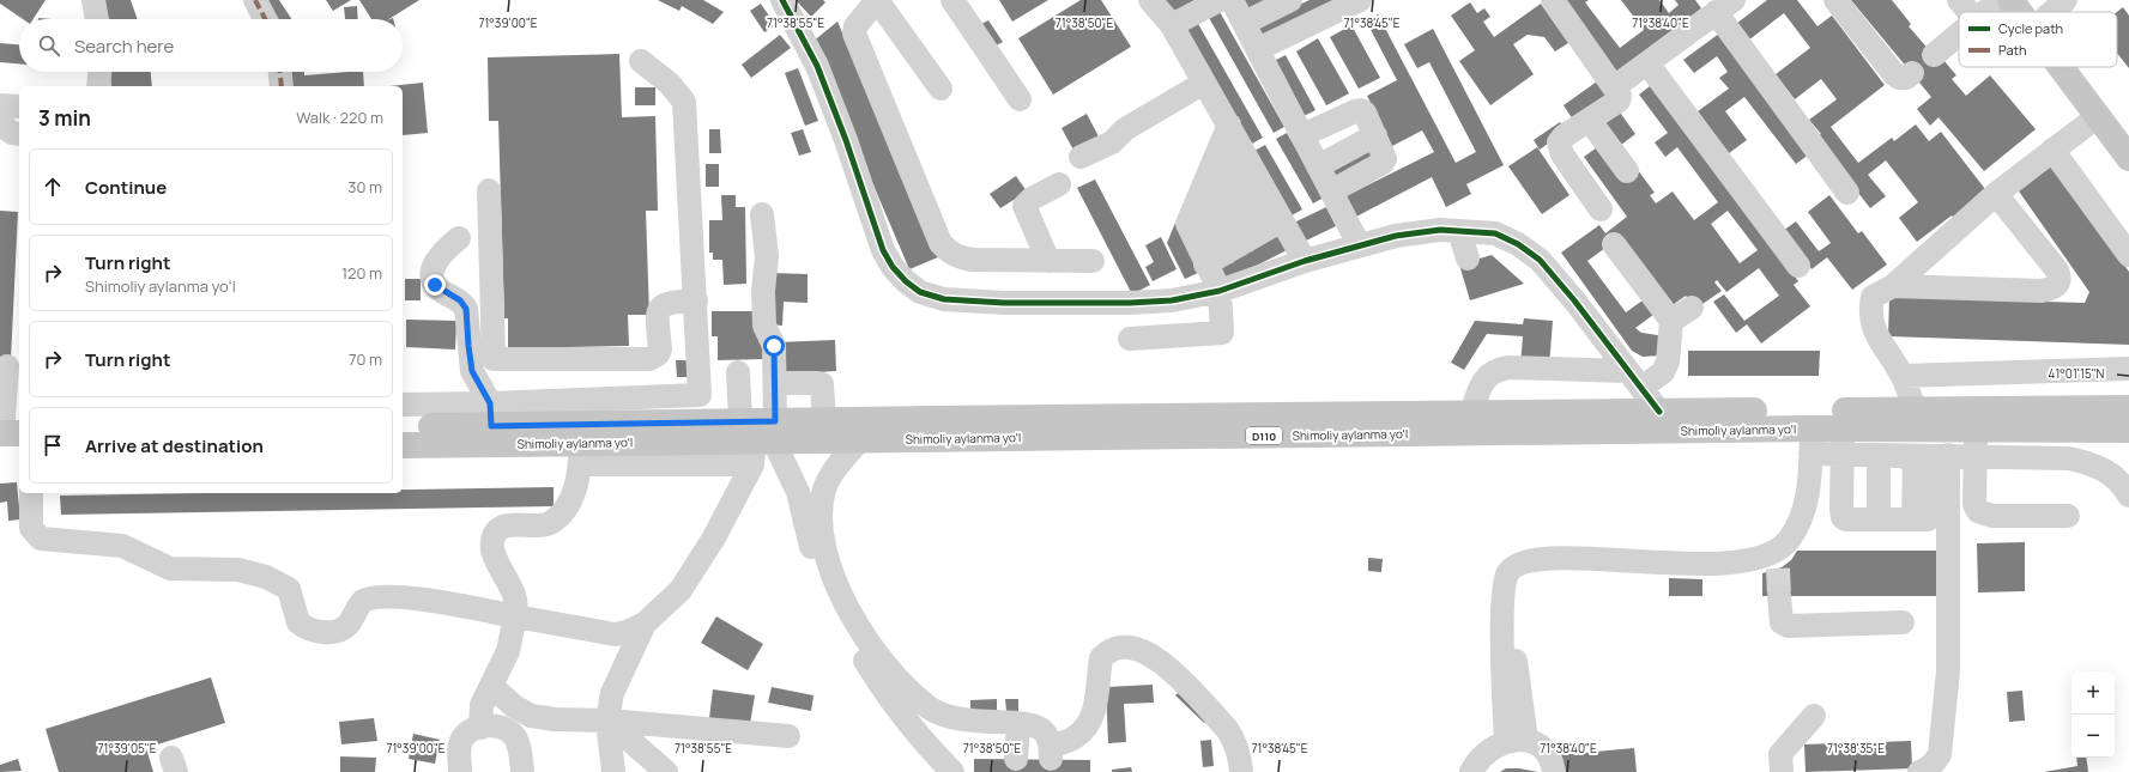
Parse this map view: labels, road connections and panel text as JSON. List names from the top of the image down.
{
  "streets": {
    "main road": ["Shimoliy aylanma yoʻl", "D110"]
  },
  "legend": ["Cycle path", "Path"],
  "page": {
    "search": "Search here",
    "heading": ["3 min", "Walk · 220 m"],
    "list": [
      ["Continue", "30 m"],
      ["Turn right", "Shimoliy aylanma yoʻl", "120 m"],
      ["Turn right", "70 m"],
      "Arrive at destination"
    ],
    "map_buttons": ["+", "−"]
  },
  "coordinates": [
    "71°39'00\"E",
    "71°38'55\"E",
    "71°38'50\"E",
    "71°38'45\"E",
    "71°38'40\"E",
    "41°01'15\"N",
    "71°39'05\"E",
    "71°38'35\"E"
  ]
}
